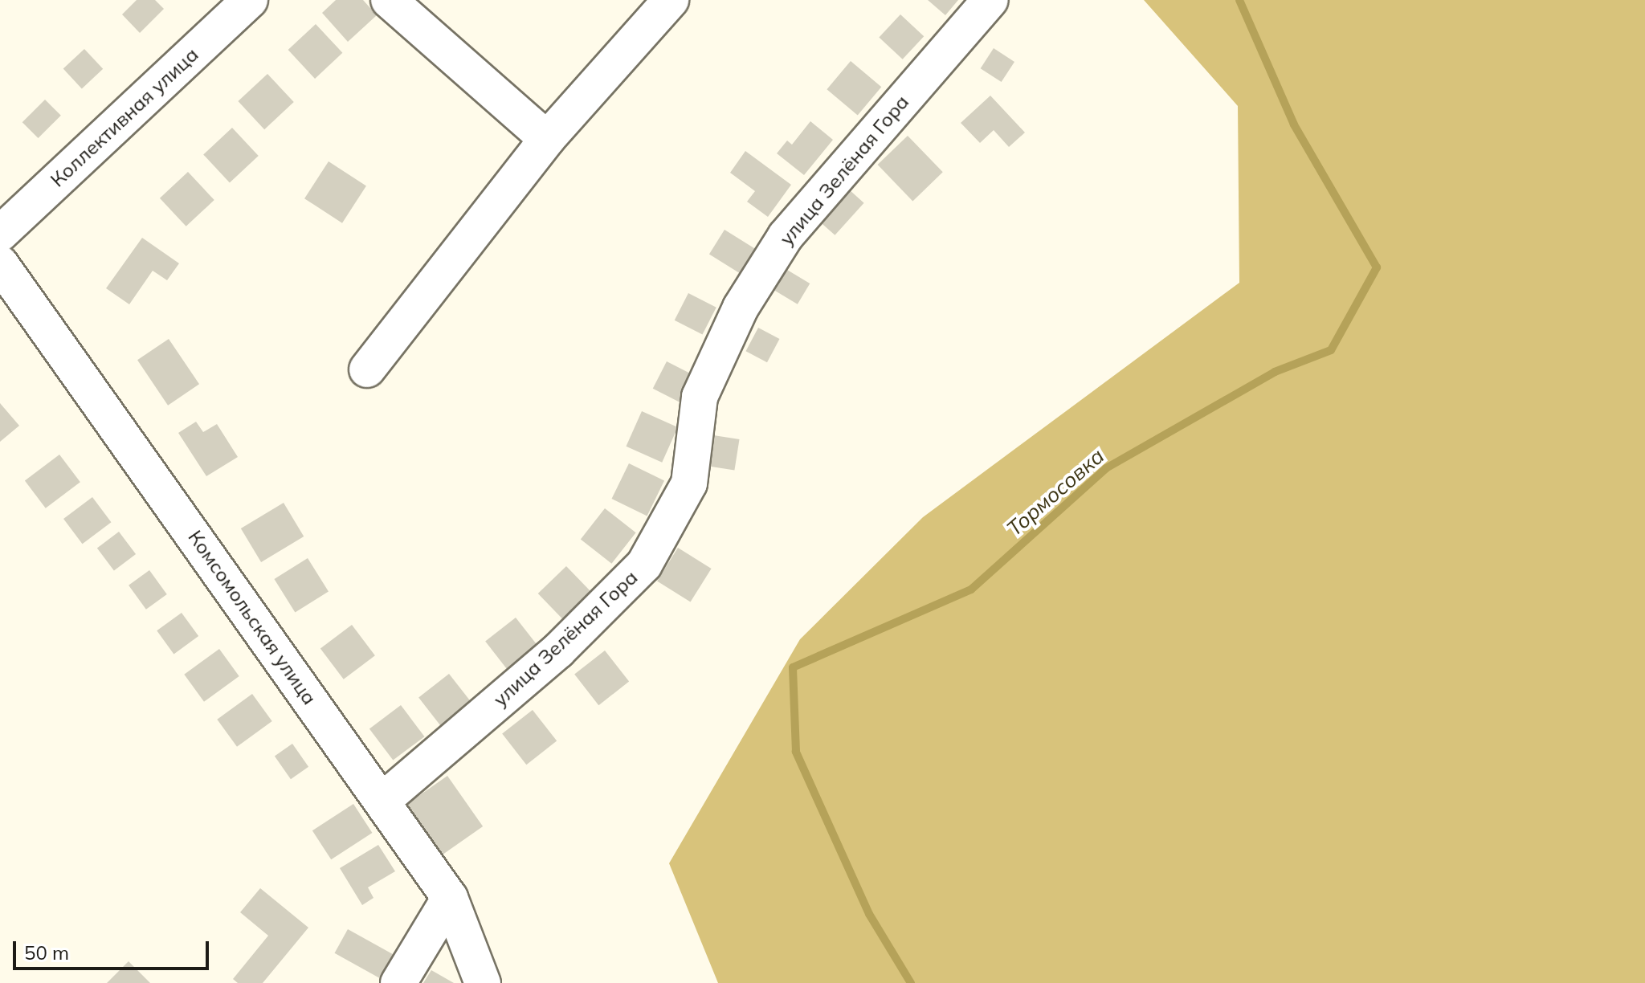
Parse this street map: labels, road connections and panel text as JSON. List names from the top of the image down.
{
  "streets": {
    "street": ["Коллективная улица", "улица Зелёная Гора", "Комсомольская улица"]
  },
  "crossings": [
    ["улица Зелёная Гора", "Комсомольская улица"]
  ],
  "water": ["Тормосовка"],
  "scale_bar": "50 m"
}
